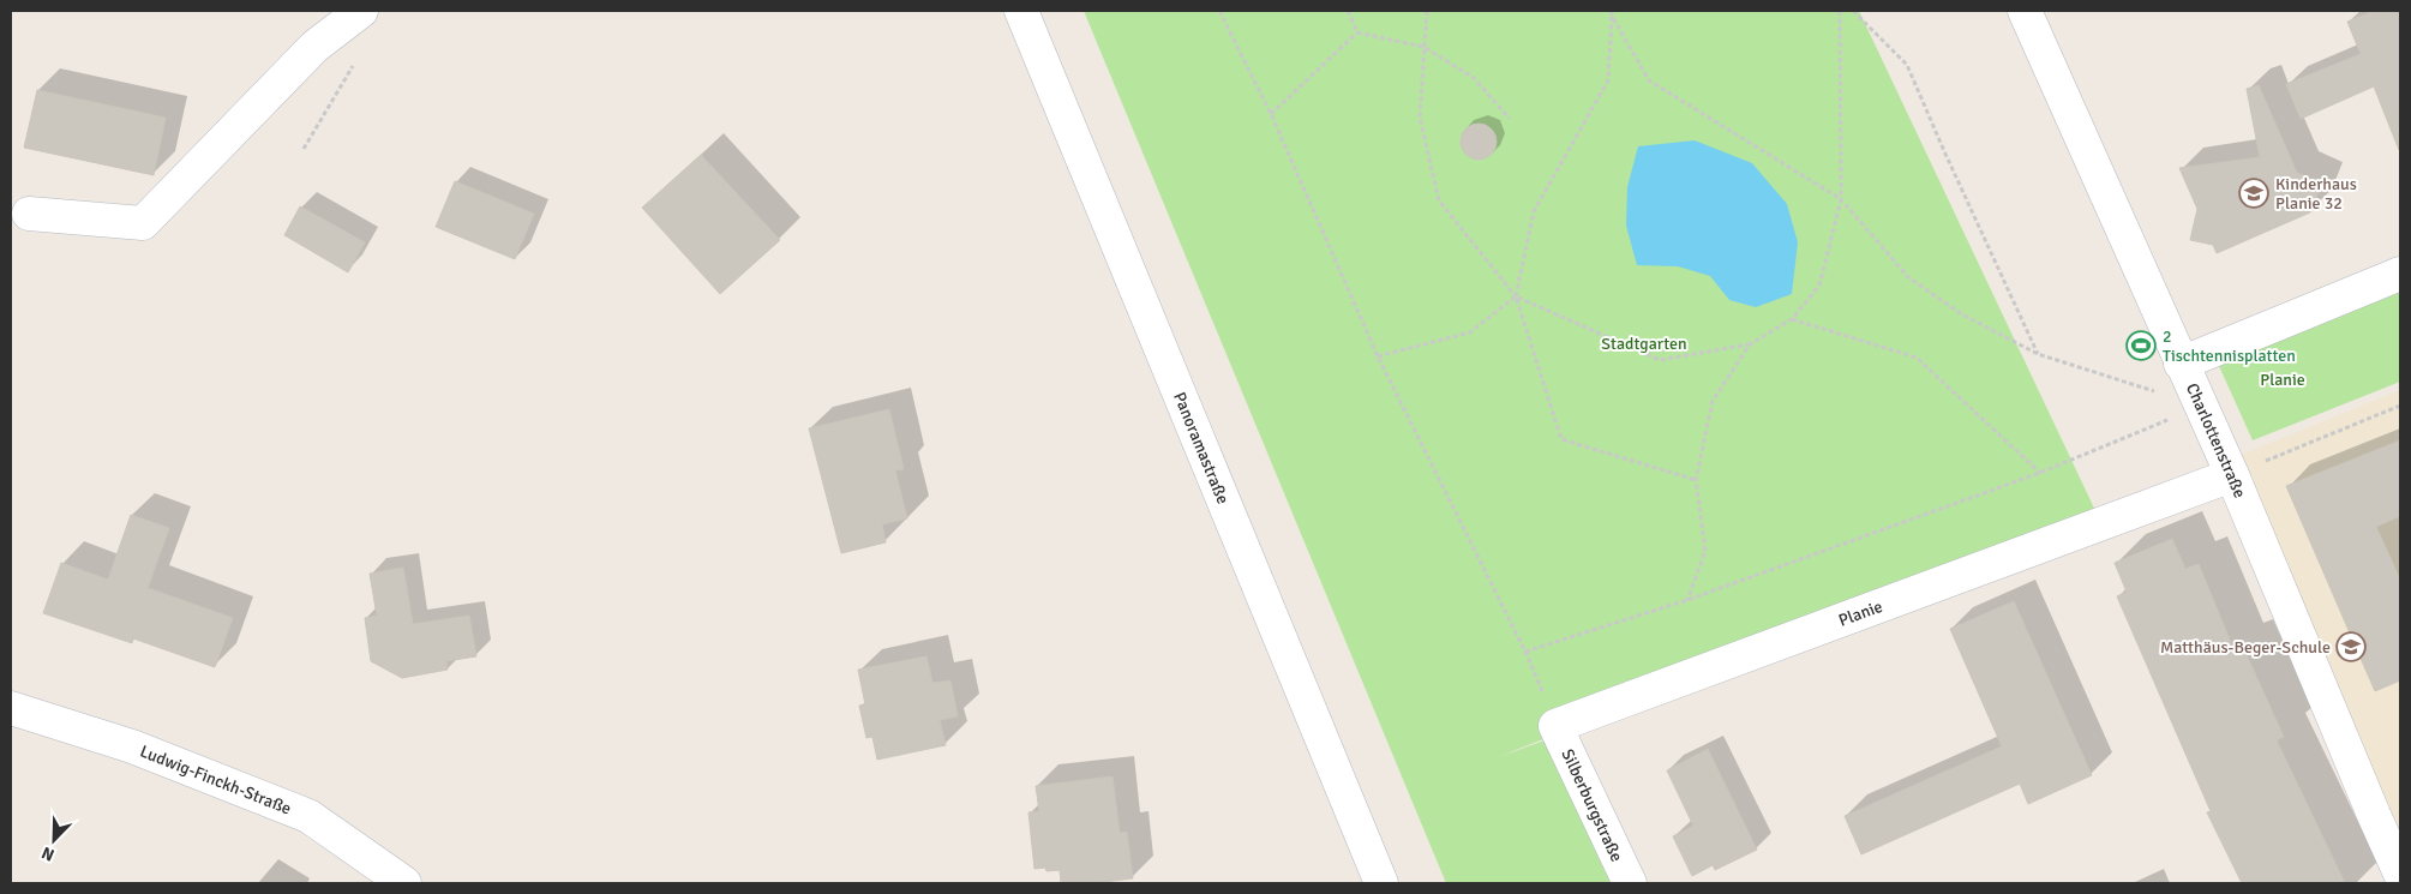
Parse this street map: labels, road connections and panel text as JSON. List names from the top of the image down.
{
  "streets": {
    "street": [
      "Charlottenstraße",
      "Panoramastraße",
      "Planie",
      "Ludwig-Finckh-Straße",
      "Silberburgstraße"
    ]
  },
  "crossings": [
    ["Charlottenstraße", "Planie"],
    ["Planie", "Silberburgstraße"]
  ],
  "parks": ["Stadtgarten", "Planie"],
  "places": {
    "school or university": ["Kinderhaus Planie 32", "Matthäus-Beger-Schule"],
    "sports": ["2 Tischtennisplatten"]
  },
  "north": "bottom left"
}
